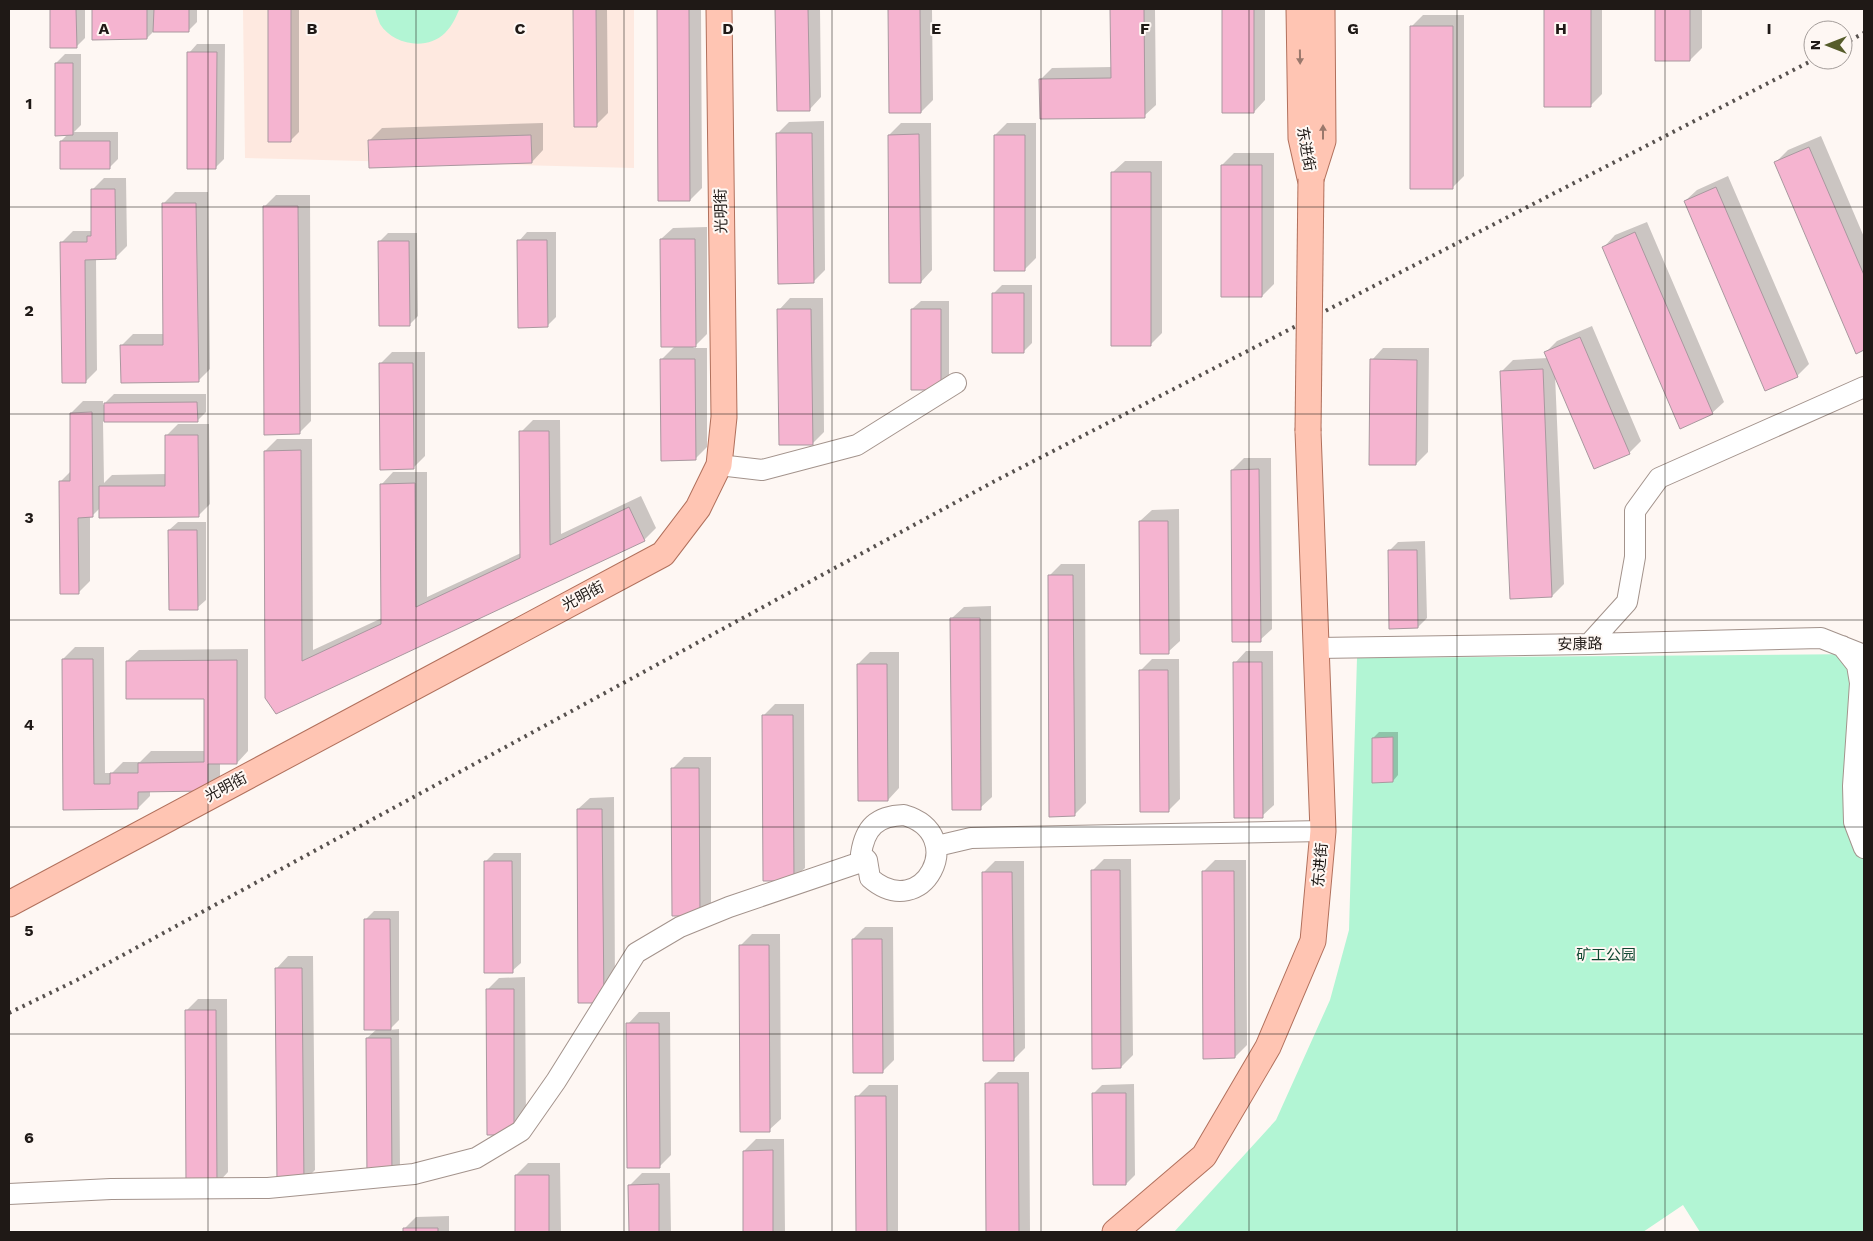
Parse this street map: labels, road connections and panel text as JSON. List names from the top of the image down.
{
  "streets": {
    "main road": ["东进街", "光明街"],
    "street": ["安康路"]
  },
  "crossings": [
    ["东进街", "安康路"]
  ],
  "parks": ["矿工公园"],
  "north": "left",
  "grid": {
    "columns": [
      "A",
      "B",
      "C",
      "D",
      "E",
      "F",
      "G",
      "H",
      "I"
    ],
    "rows": [
      "1",
      "2",
      "3",
      "4",
      "5",
      "6"
    ]
  }
}
